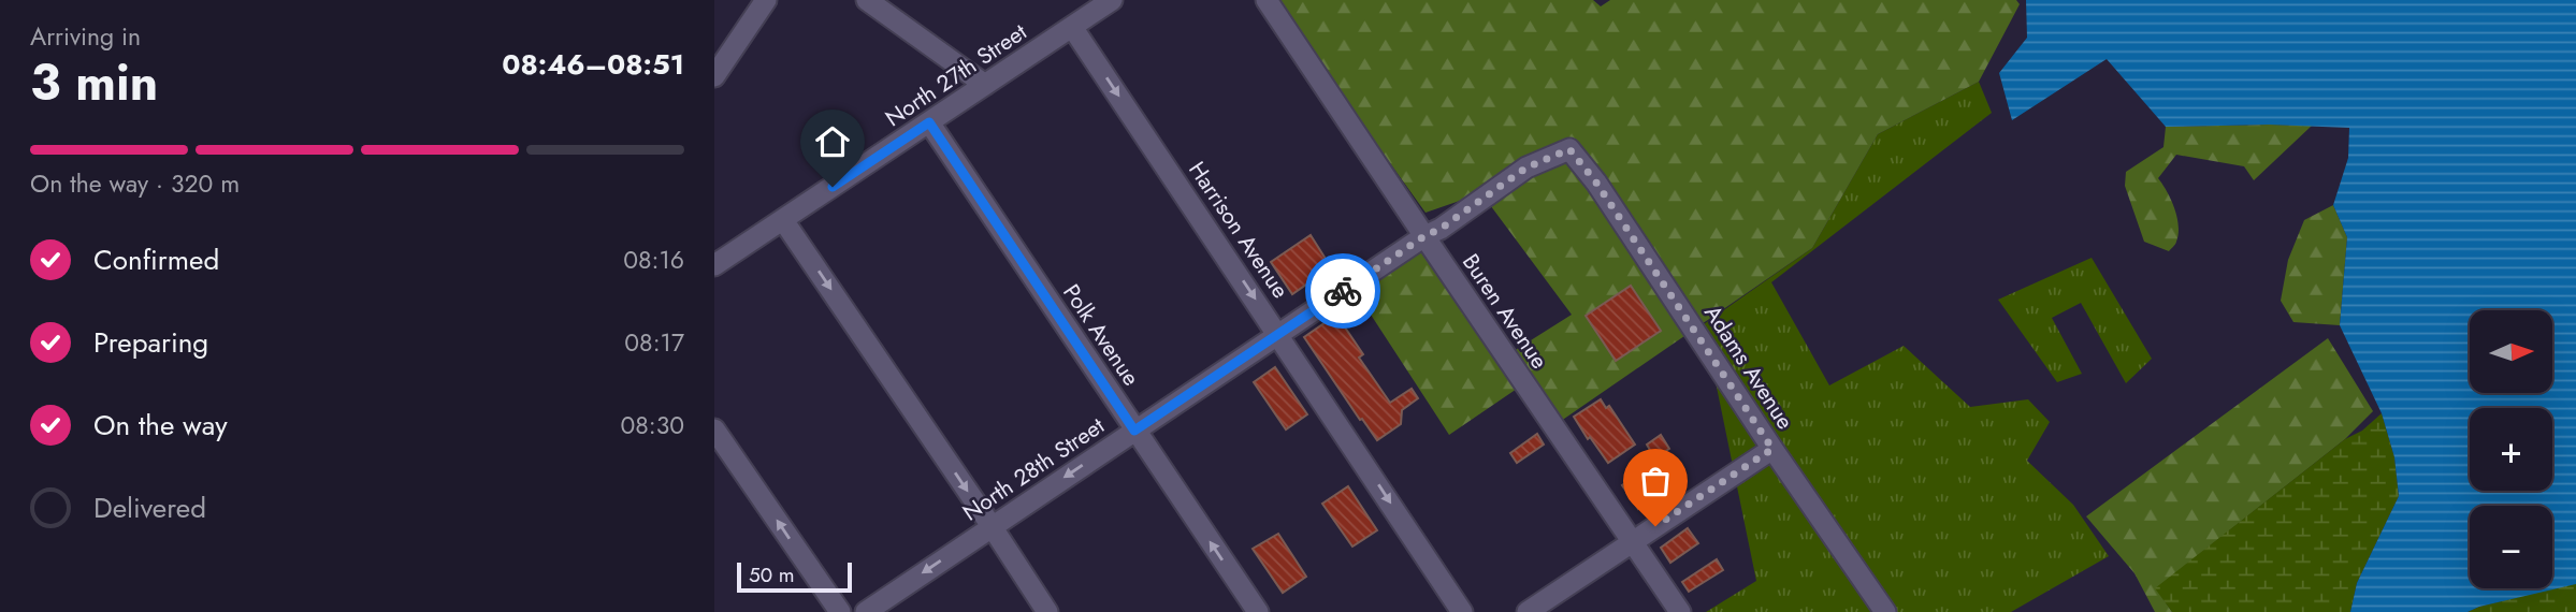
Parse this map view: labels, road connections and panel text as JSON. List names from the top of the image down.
{
  "streets": {
    "street": [
      "North 27th Street",
      "Harrison Avenue",
      "Buren Avenue",
      "Polk Avenue",
      "Adams Avenue",
      "North 28th Street"
    ]
  },
  "crossings": [
    ["North 27th Street", "Harrison Avenue"],
    ["North 27th Street", "Polk Avenue"],
    ["Harrison Avenue", "North 28th Street"],
    ["Buren Avenue", "North 28th Street"],
    ["Polk Avenue", "North 28th Street"],
    ["Adams Avenue", "North 28th Street"]
  ],
  "one_way": ["Harrison Avenue", "North 28th Street"],
  "scale_bar": "50 m",
  "north": "right",
  "page": {
    "heading": ["3 min", "Arriving in", "08:46–08:51"],
    "bar": "On the way · 320 m",
    "list": [
      ["Confirmed", "08:16"],
      ["Preparing", "08:17"],
      ["On the way", "08:30"],
      "Delivered"
    ],
    "map_buttons": ["+", "−"],
    "scale": "50 m"
  }
}
